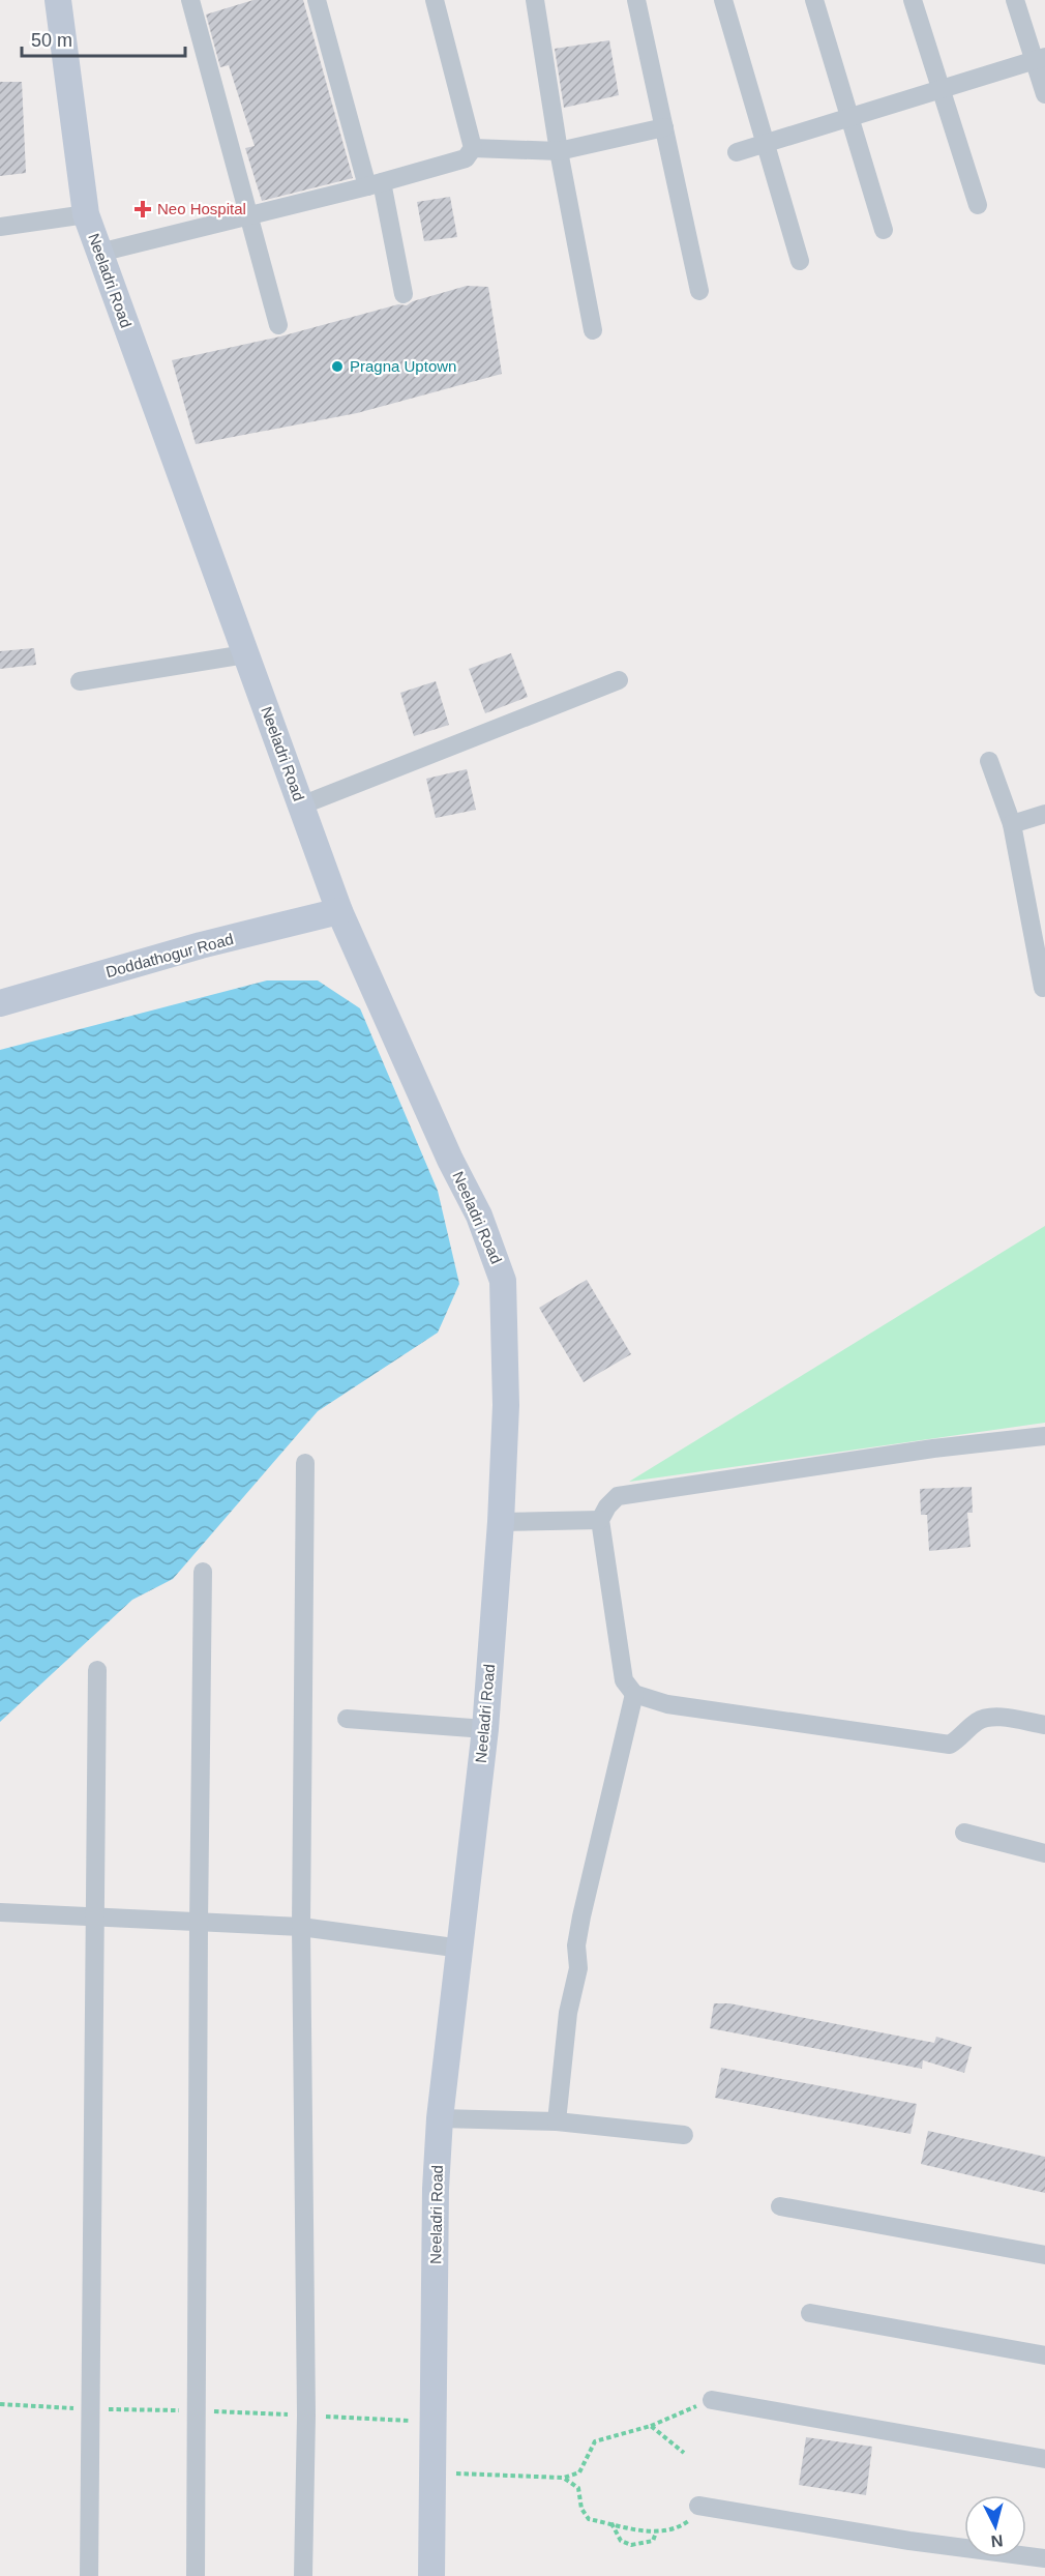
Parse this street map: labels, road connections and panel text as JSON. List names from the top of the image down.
{
  "streets": {
    "street": ["Neeladri Road", "Doddathogur Road"]
  },
  "crossings": [
    ["Neeladri Road", "Doddathogur Road"]
  ],
  "places": {
    "health": ["Neo Hospital"],
    "other": ["Pragna Uptown"]
  },
  "scale_bar": "50 m",
  "north": "bottom"
}
